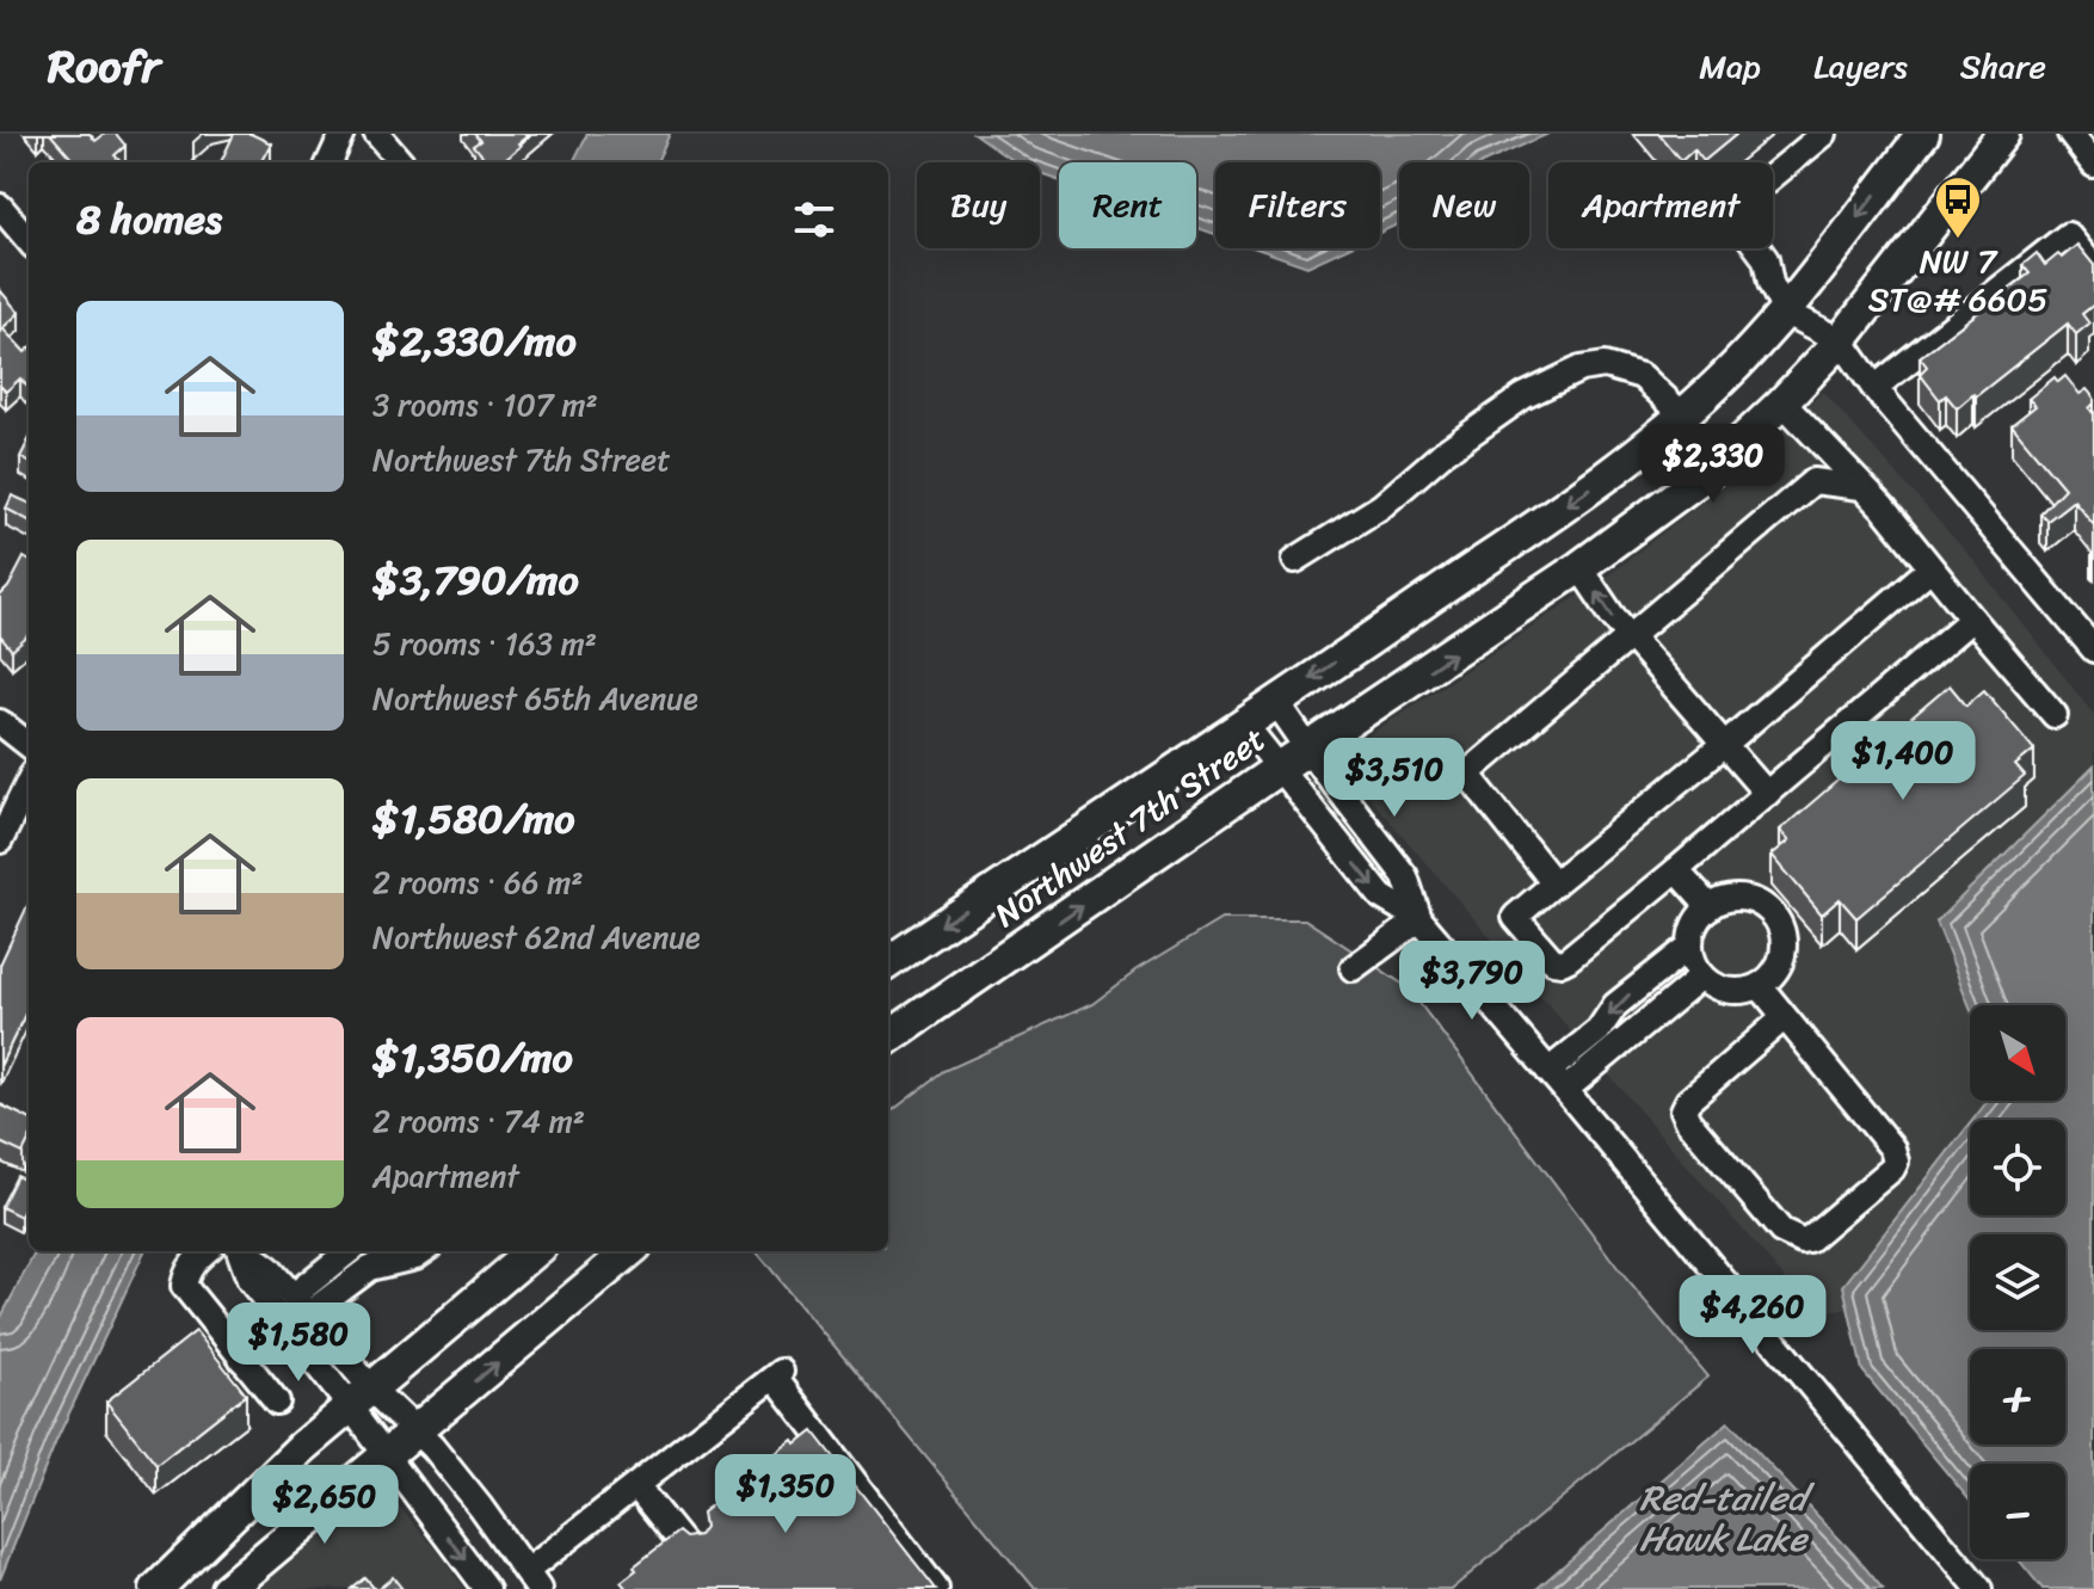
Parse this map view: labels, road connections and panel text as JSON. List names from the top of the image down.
{
  "streets": {
    "main road": ["Northwest 7th Street"]
  },
  "water": ["Red-tailed Hawk Lake"],
  "places": {
    "bus stop": ["NW 7 ST@# 6605"]
  },
  "north": "bottom right",
  "page": {
    "header": "Roofr",
    "nav": ["Map", "Layers", "Share"],
    "chip": [
      "Buy",
      "Rent",
      "Filters",
      "New",
      "Apartment"
    ],
    "heading": "8 homes",
    "list": [
      {
        "name": "$2,330/mo",
        "note": "3 rooms · 107 m² · Northwest 7th Street"
      },
      {
        "name": "$3,790/mo",
        "note": "5 rooms · 163 m² · Northwest 65th Avenue"
      },
      {
        "name": "$1,580/mo",
        "note": "2 rooms · 66 m² · Northwest 62nd Avenue"
      },
      {
        "name": "$1,350/mo",
        "note": "2 rooms · 74 m² · Apartment"
      }
    ],
    "price": [
      "$2,330",
      "$1,400",
      "$3,510",
      "$3,790",
      "$4,260",
      "$1,580",
      "$1,350",
      "$2,650"
    ],
    "map_buttons": ["+", "−"]
  }
}
